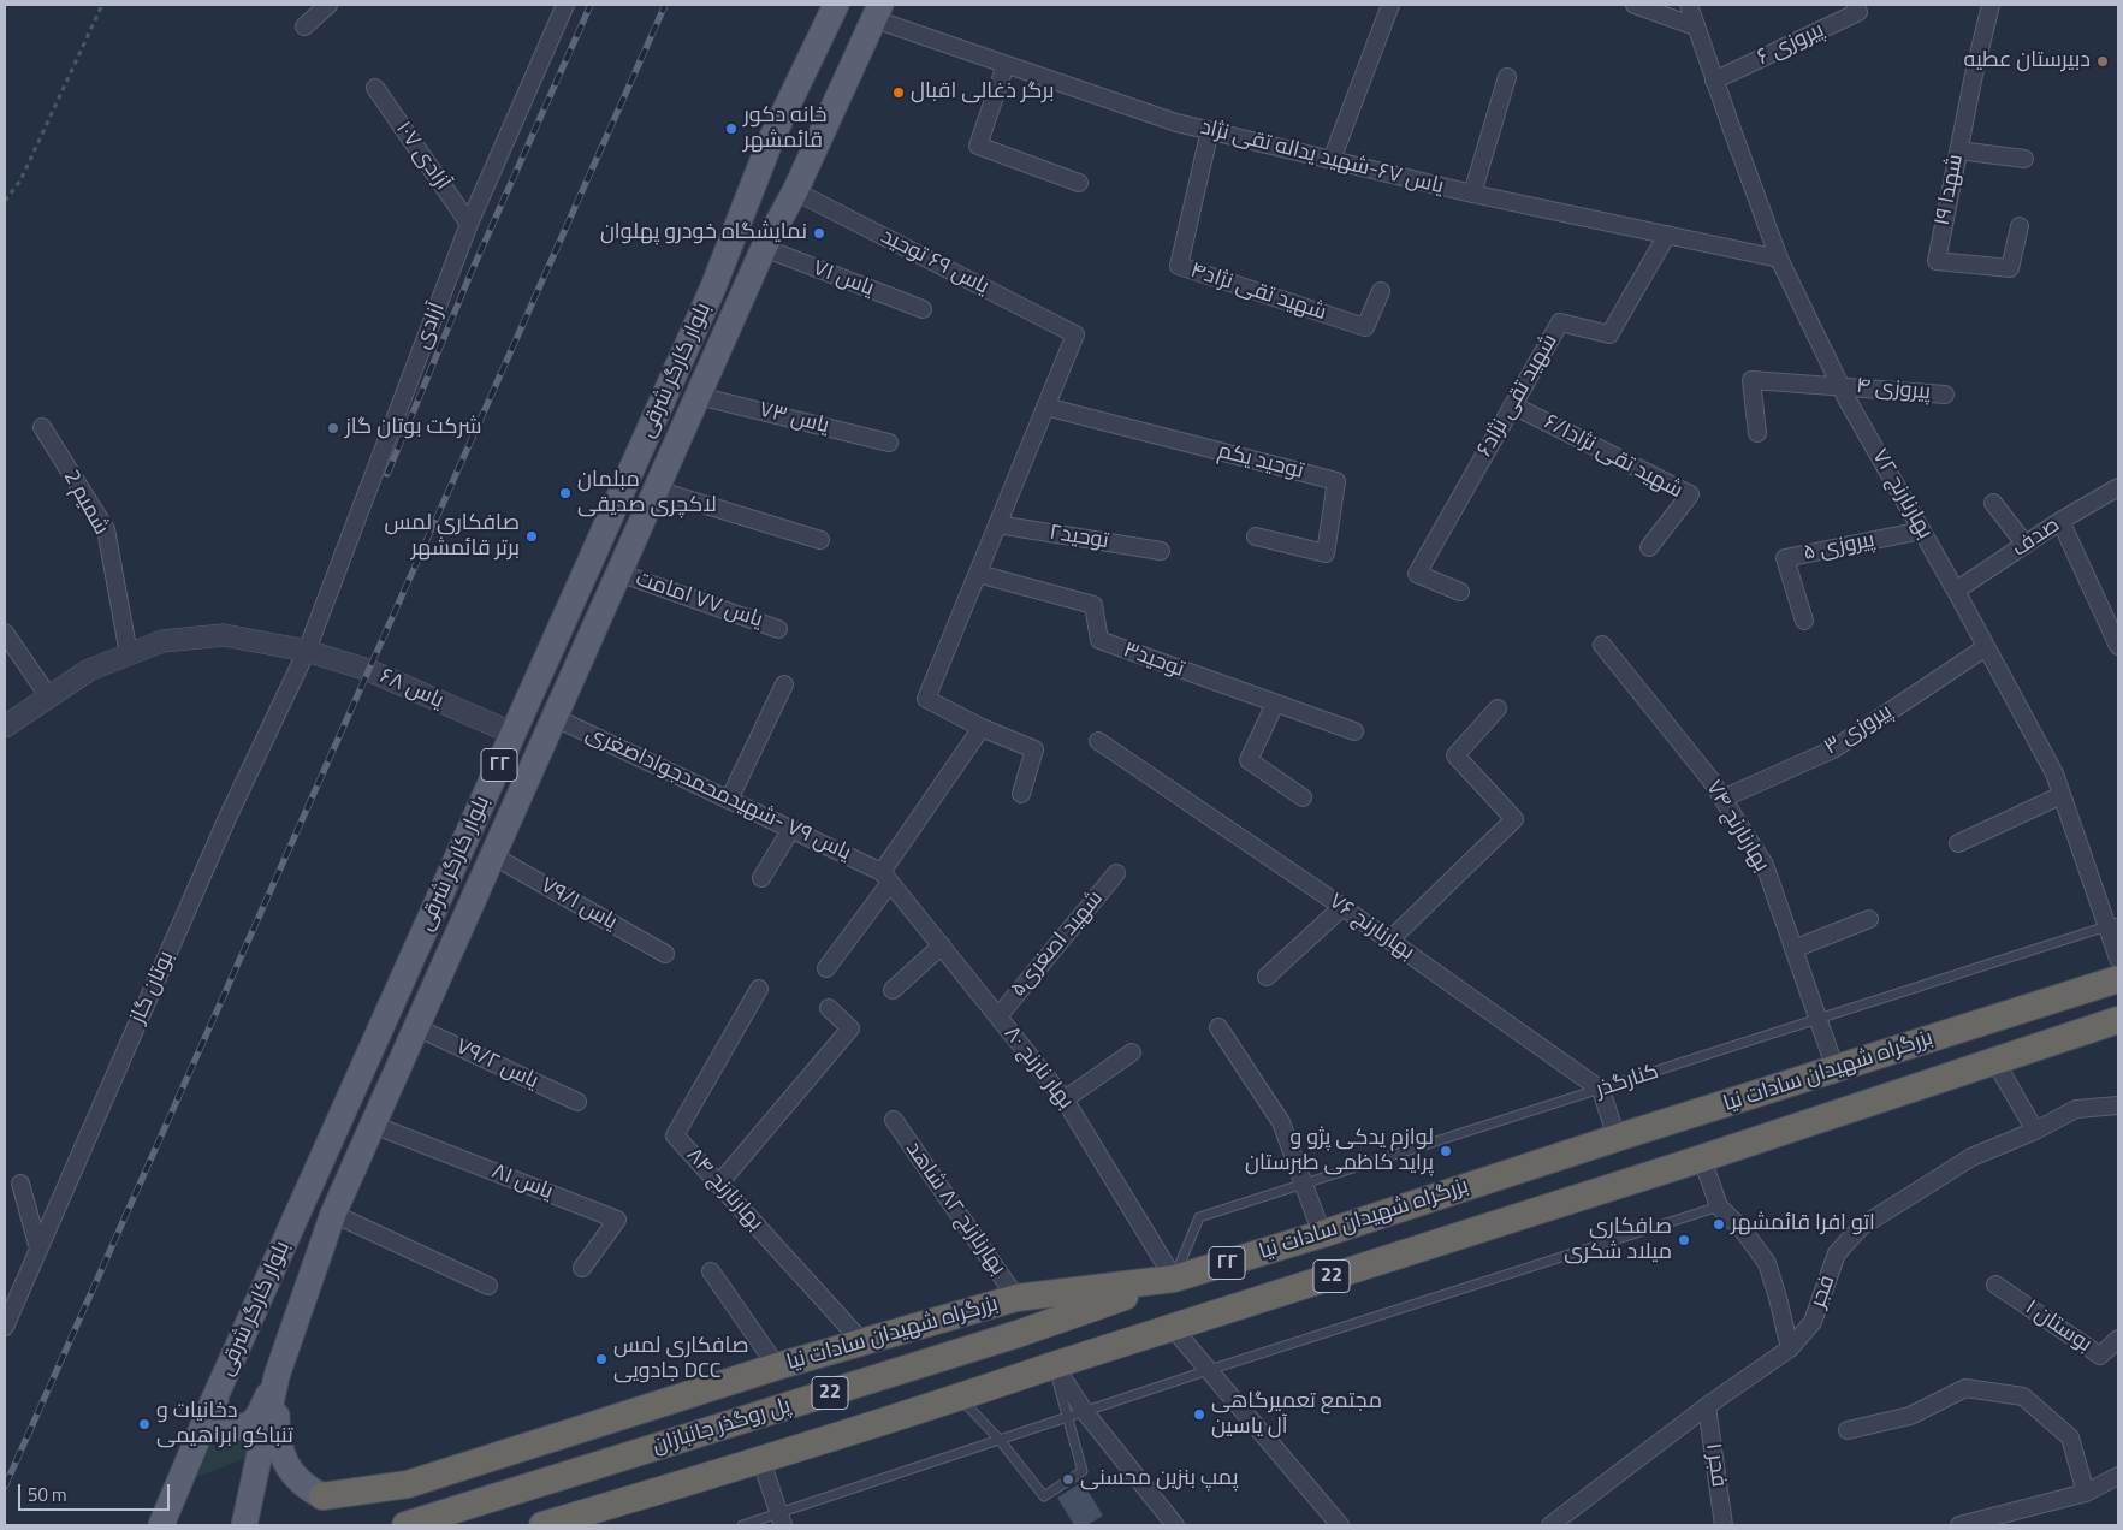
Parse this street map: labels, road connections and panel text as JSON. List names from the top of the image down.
{
  "streets": {
    "highway": [
      "۲۲",
      "بزرگراه شهیدان سادات نیا",
      "22",
      "پل روگذر جانبازان"
    ],
    "main road": ["بلوار کارگر شرقی"],
    "street": [
      "پیروزی ۶",
      "آزادی ۱۰۷",
      "یاس ۶۷-شهید یداله تقی نژاد",
      "شهدا ۱۹",
      "یاس ۶۹ توحید",
      "یاس ۷۱",
      "شهید تقی نژاد۴",
      "آزادی",
      "پیروزی ۴",
      "شهید تقی نژاد۶",
      "یاس ۷۳",
      "شهید تقی نژاد۶/۱",
      "توحید یکم",
      "بهارنارنج ۷۲",
      "شمیم 2",
      "توحید۲",
      "صدف",
      "پیروزی ۵",
      "یاس ۷۷ امامت",
      "توحید۳",
      "یاس ۶۸",
      "پیروزی ۳",
      "یاس ۷۹ -شهیدمحمدجواداصغری",
      "بهارنارنج ۷۴",
      "یاس ۷۹/۱",
      "بهارنارنج ۷۶",
      "شهید اصغری۵",
      "بوتان گاز",
      "یاس ۷۹/۲",
      "بهار نارنج ۸۰",
      "یاس ۸۱",
      "بهارنارنج ۸۴",
      "بهارنارنج ۸۲ شاهد",
      "فجر",
      "بوستان ۱",
      "فجر ۱"
    ],
    "lane": ["کنارگذر"]
  },
  "crossings": [
    ["پیروزی ۶", "بهارنارنج ۷۲"],
    ["آزادی ۱۰۷", "آزادی"],
    ["یاس ۶۷-شهید یداله تقی نژاد", "شهید تقی نژاد۴"],
    ["یاس ۶۷-شهید یداله تقی نژاد", "بلوار کارگر شرقی"],
    ["یاس ۶۷-شهید یداله تقی نژاد", "شهید تقی نژاد۶"],
    ["یاس ۶۷-شهید یداله تقی نژاد", "بهارنارنج ۷۲"],
    ["یاس ۶۹ توحید", "بلوار کارگر شرقی"],
    ["یاس ۶۹ توحید", "توحید یکم"],
    ["یاس ۷۱", "بلوار کارگر شرقی"],
    ["آزادی", "یاس ۶۸"],
    ["آزادی", "بوتان گاز"],
    ["بلوار کارگر شرقی", "یاس ۷۳"],
    ["بلوار کارگر شرقی", "یاس ۷۷ امامت"],
    ["بلوار کارگر شرقی", "یاس ۶۸"],
    ["بلوار کارگر شرقی", "یاس ۷۹ -شهیدمحمدجواداصغری"],
    ["بلوار کارگر شرقی", "یاس ۷۹/۱"],
    ["بلوار کارگر شرقی", "یاس ۷۹/۲"],
    ["بلوار کارگر شرقی", "یاس ۸۱"],
    ["پیروزی ۴", "بهارنارنج ۷۲"],
    ["شهید تقی نژاد۶", "شهید تقی نژاد۶/۱"],
    ["بهارنارنج ۷۲", "صدف"],
    ["بهارنارنج ۷۲", "پیروزی ۵"],
    ["بهارنارنج ۷۲", "پیروزی ۳"],
    ["بهارنارنج ۷۲", "کنارگذر"],
    ["شمیم 2", "یاس ۶۸"],
    ["یاس ۶۸", "بوتان گاز"],
    ["پیروزی ۳", "بهارنارنج ۷۴"],
    ["یاس ۷۹ -شهیدمحمدجواداصغری", "بهار نارنج ۸۰"],
    ["بهارنارنج ۷۴", "بزرگراه شهیدان سادات نیا"],
    ["بهارنارنج ۷۴", "کنارگذر"],
    ["بهارنارنج ۷۶", "کنارگذر"],
    ["شهید اصغری۵", "بهار نارنج ۸۰"],
    ["بهار نارنج ۸۰", "بزرگراه شهیدان سادات نیا"],
    ["بهار نارنج ۸۰", "کنارگذر"],
    ["بهار نارنج ۸۰", "پل روگذر جانبازان"],
    ["بزرگراه شهیدان سادات نیا", "کنارگذر"],
    ["بزرگراه شهیدان سادات نیا", "بهارنارنج ۸۴"],
    ["بزرگراه شهیدان سادات نیا", "بهارنارنج ۸۲ شاهد"],
    ["بزرگراه شهیدان سادات نیا", "پل روگذر جانبازان"],
    ["کنارگذر", "پل روگذر جانبازان"],
    ["فجر", "فجر ۱"]
  ],
  "places": [
    "دبیرستان عطیه",
    "برگر ذغالی اقبال",
    "خانه دکور قائمشهر",
    "نمایشگاه خودرو پهلوان",
    "شرکت بوتان گاز",
    "مبلمان لاکچری صدیقی",
    "صافکاری لمس برتر قائمشهر",
    "لوازم یدکی پژو و پراید کاظمی طبرستان",
    "اتو افرا قائمشهر",
    "صافکاری میلاد شکری",
    "صافکاری لمس جادویی DCC",
    "مجتمع تعمیرگاهی آل یاسین",
    "دخانیات و تنباکو ابراهیمی",
    "پمپ بنزین محسنی"
  ],
  "scale_bar": "50 m"
}
